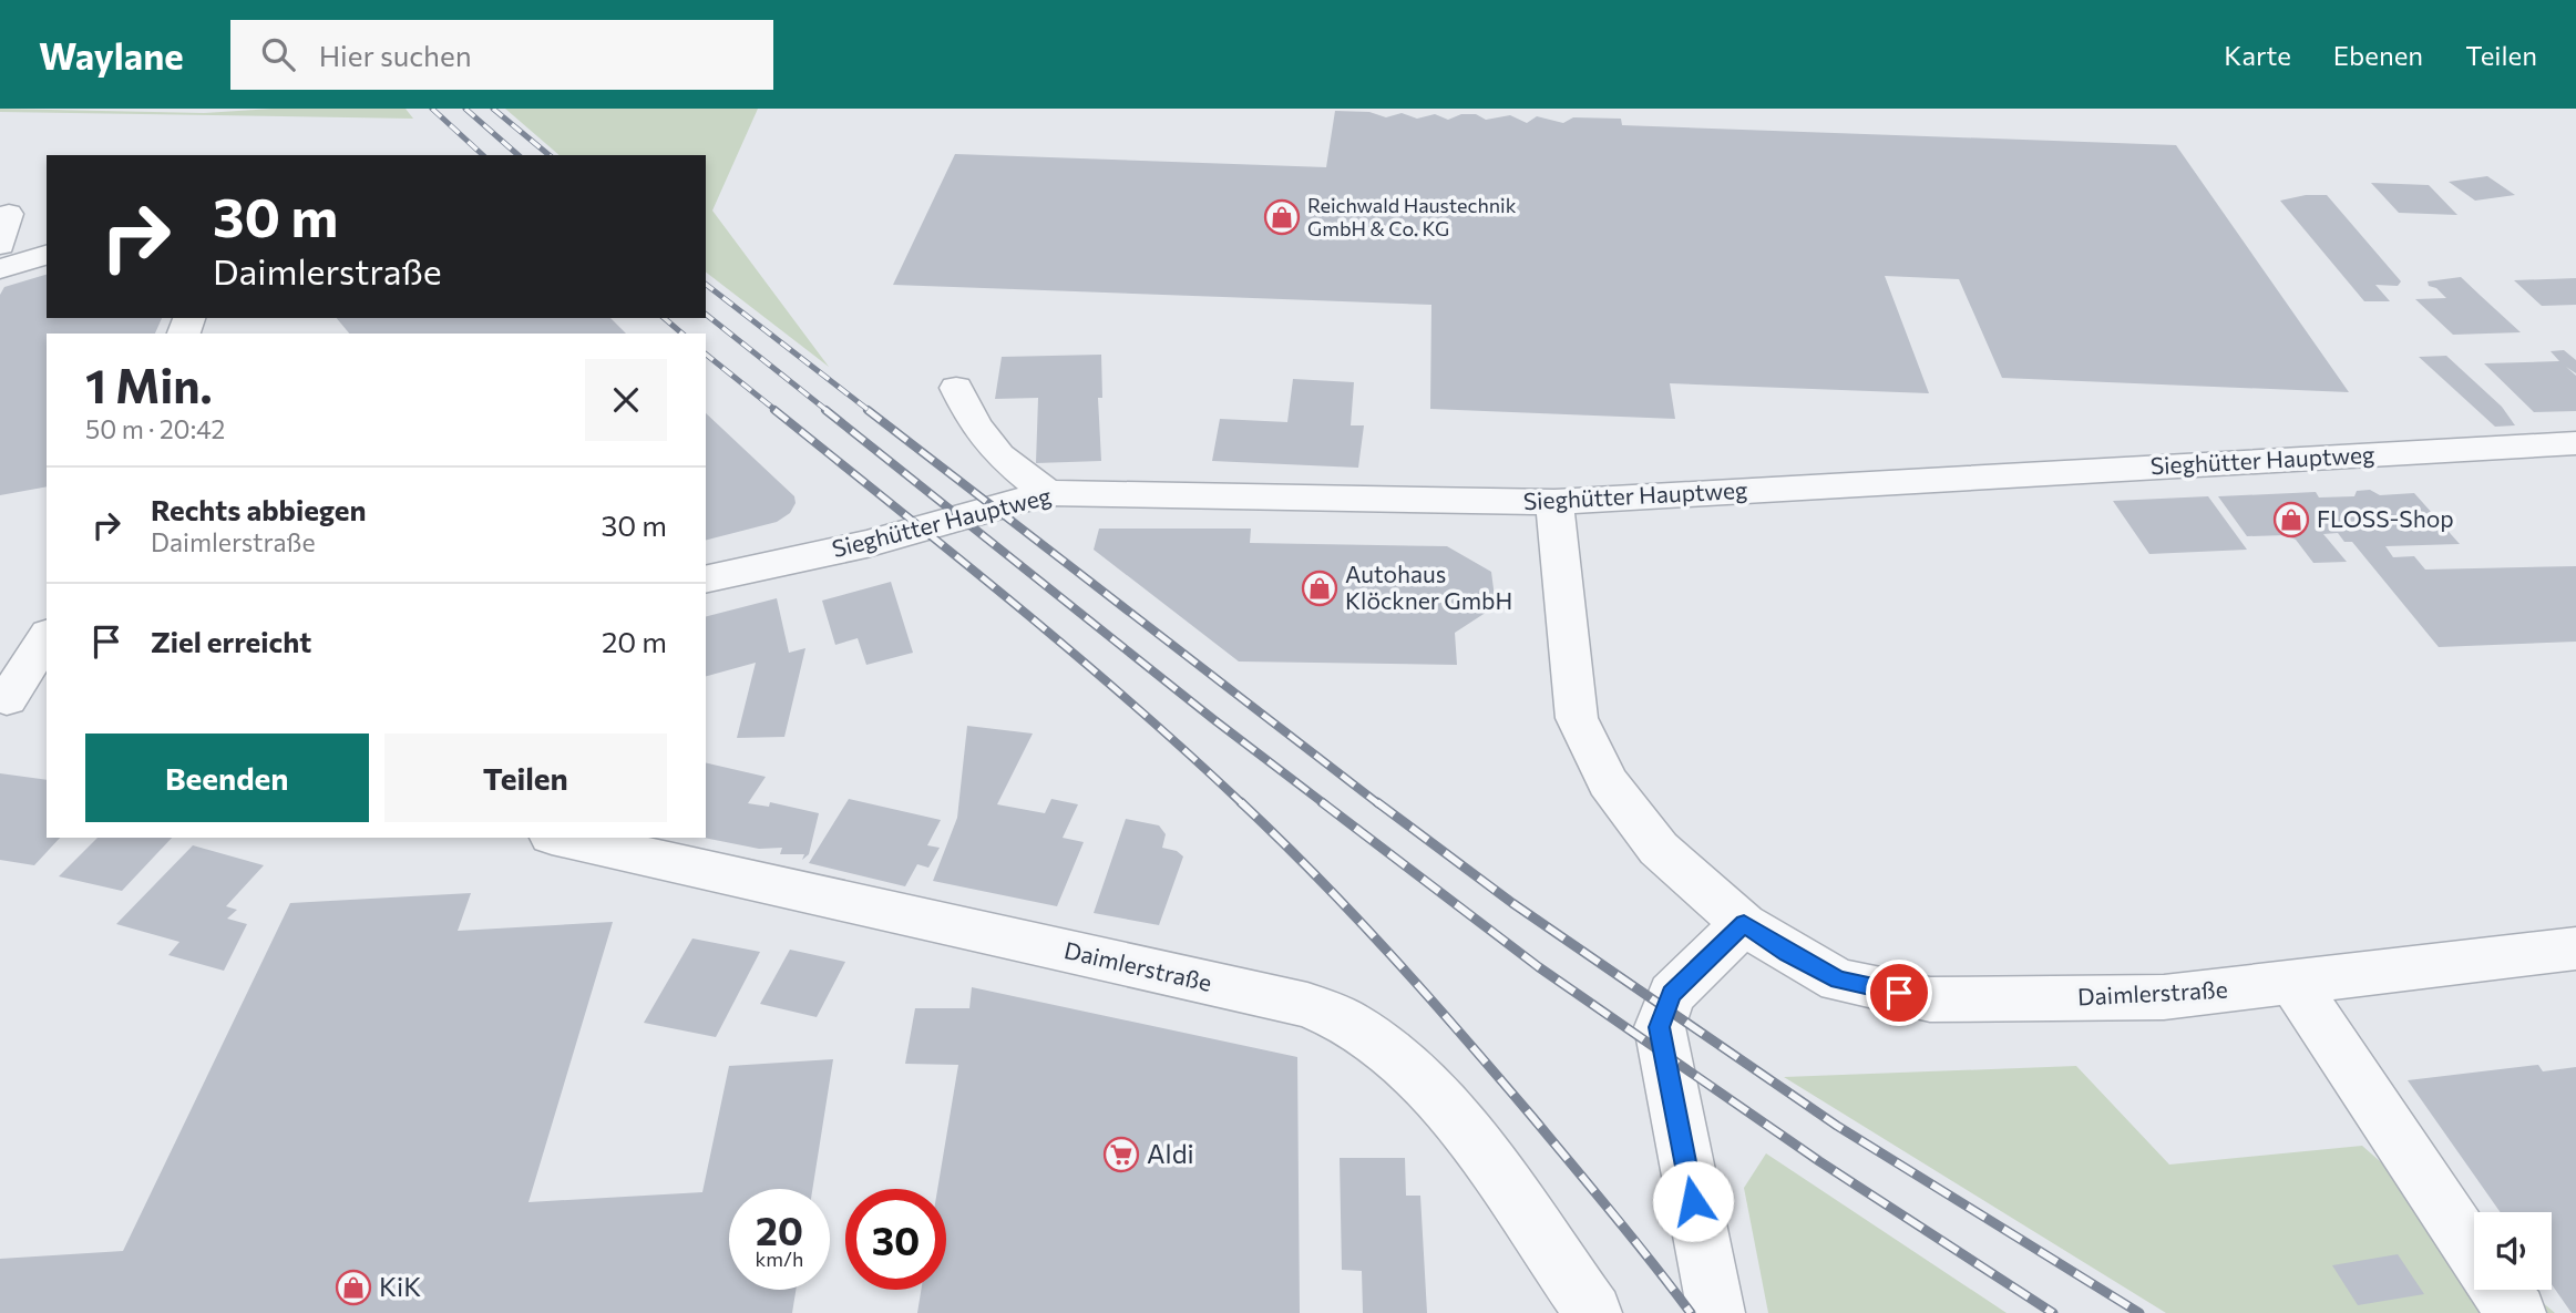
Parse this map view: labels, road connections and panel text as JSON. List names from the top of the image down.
{
  "streets": {
    "street": ["Sieghütter Hauptweg", "Daimlerstraße"]
  },
  "crossings": [
    ["Sieghütter Hauptweg", "Daimlerstraße"]
  ],
  "places": {
    "shop": [
      "Reichwald Haustechnik GmbH & Co. KG",
      "FLOSS-Shop",
      "Autohaus Klöckner GmbH",
      "KiK"
    ],
    "supermarket": ["Aldi"]
  },
  "page": {
    "header": "Waylane",
    "search": "Hier suchen",
    "nav": ["Karte", "Ebenen", "Teilen"],
    "turn": ["30 m", "Daimlerstraße"],
    "heading": ["1 Min.", "50 m · 20:42"],
    "list": [
      {
        "name": "Rechts abbiegen",
        "note": "Daimlerstraße",
        "value": "30 m"
      },
      {
        "name": "Ziel erreicht",
        "value": "20 m"
      }
    ],
    "buttons": ["Beenden", "Teilen"],
    "speed": "20 km/h",
    "limit": "30"
  }
}
